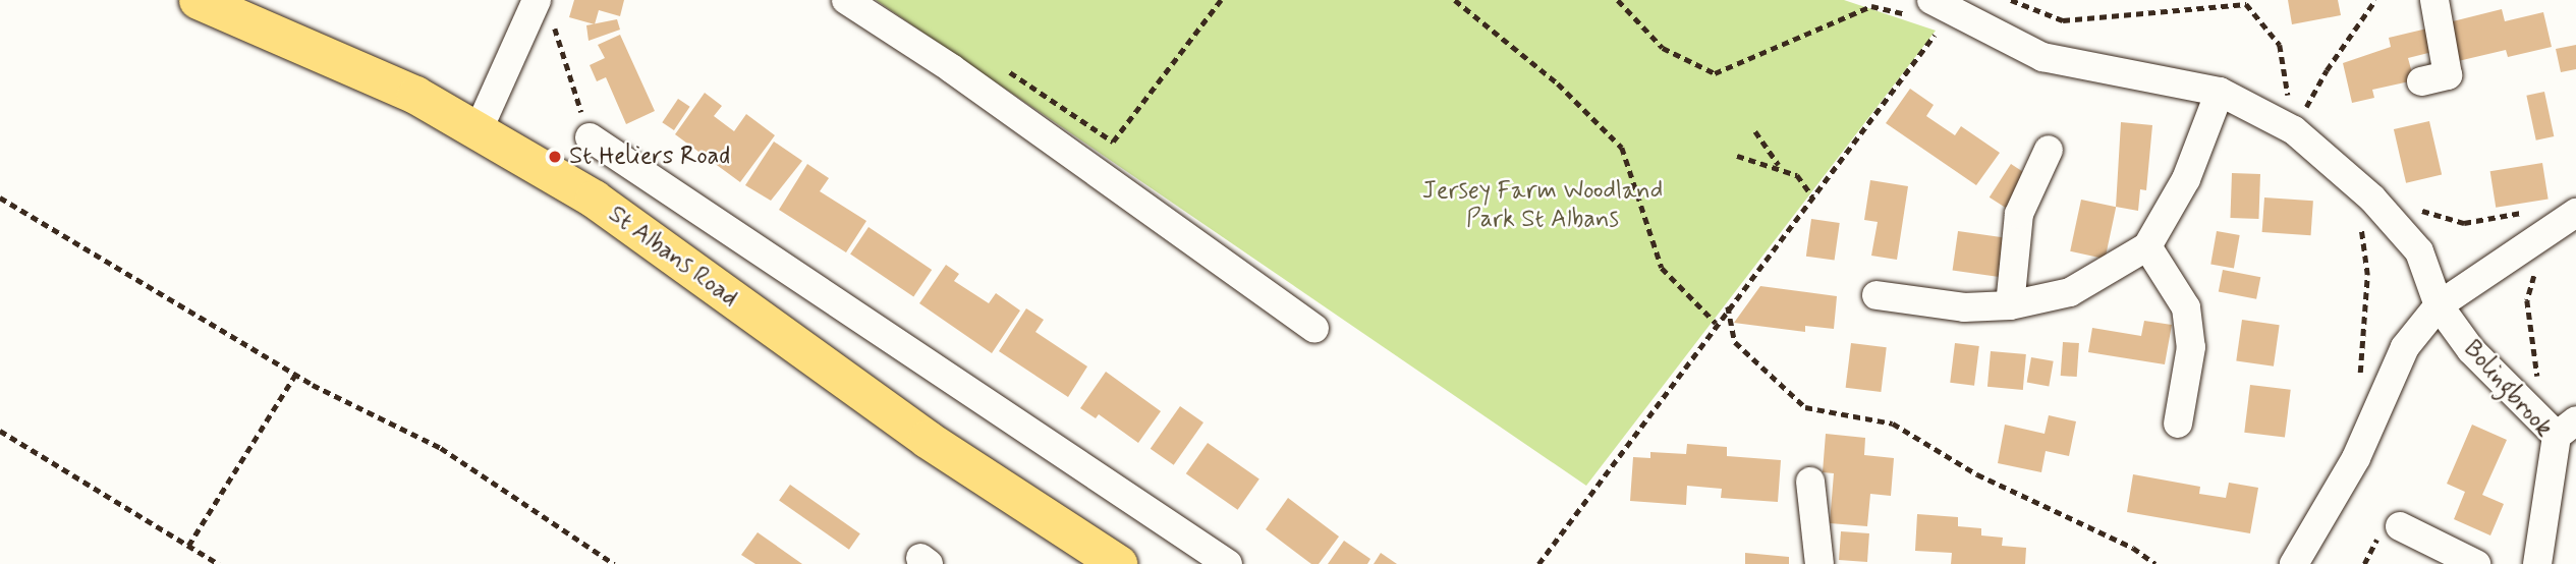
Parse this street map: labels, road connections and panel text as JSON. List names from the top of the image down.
{
  "streets": {
    "main road": ["St Albans Road"],
    "street": ["Bolingbrook"]
  },
  "parks": ["Jersey Farm Woodland Park St Albans"],
  "places": ["St Heliers Road"]
}
